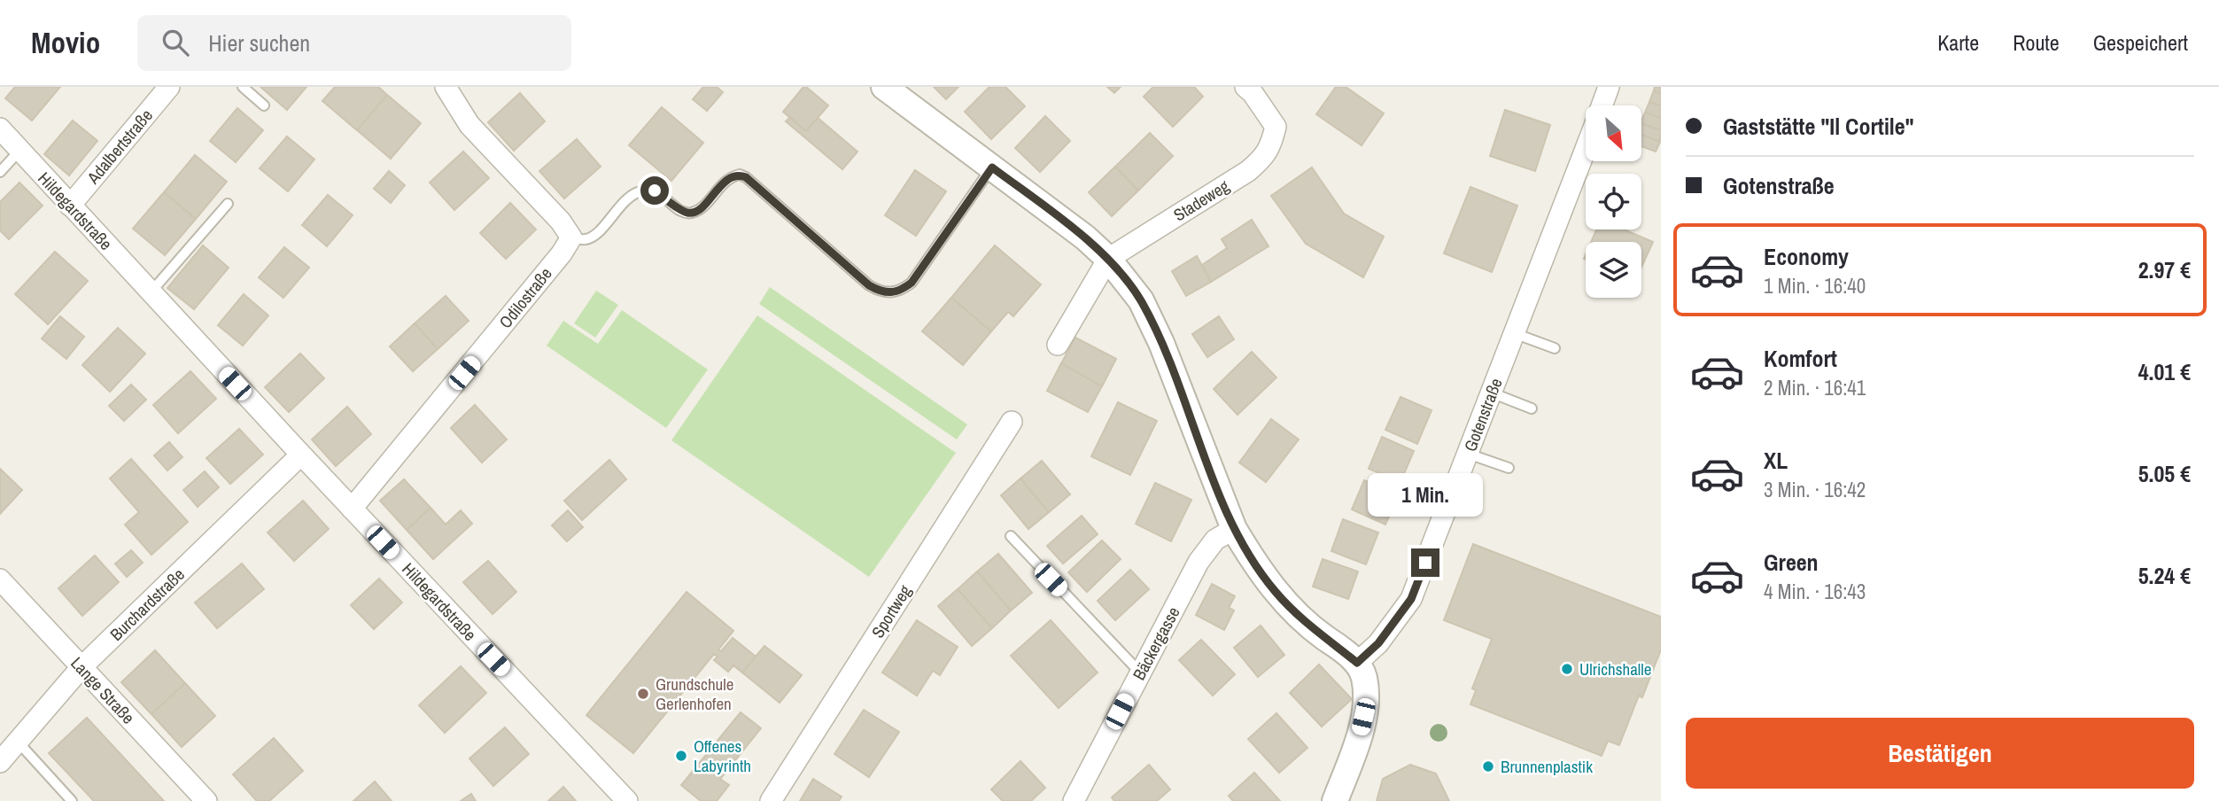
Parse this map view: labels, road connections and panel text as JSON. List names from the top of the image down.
{
  "streets": {
    "street": [
      "Adalbertstraße",
      "Stadeweg",
      "Hildegardstraße",
      "Odilostraße",
      "Gotenstraße",
      "Burchardstraße",
      "Sportweg",
      "Bäckergasse",
      "Lange Straße"
    ]
  },
  "crossings": [
    ["Adalbertstraße", "Hildegardstraße"],
    ["Hildegardstraße", "Odilostraße"],
    ["Hildegardstraße", "Burchardstraße"],
    ["Burchardstraße", "Lange Straße"]
  ],
  "places": [
    "Ulrichshalle",
    "Grundschule Gerlenhofen",
    "Offenes Labyrinth",
    "Brunnenplastik"
  ],
  "north": "bottom right",
  "page": {
    "header": "Movio",
    "search": "Hier suchen",
    "nav": ["Karte", "Route", "Gespeichert"],
    "banner": ["Gaststätte \"Il Cortile\"", "Gotenstraße"],
    "list": [
      {
        "name": "Economy",
        "note": "1 Min. · 16:40",
        "value": "2.97 €"
      },
      {
        "name": "Komfort",
        "note": "2 Min. · 16:41",
        "value": "4.01 €"
      },
      {
        "name": "XL",
        "note": "3 Min. · 16:42",
        "value": "5.05 €"
      },
      {
        "name": "Green",
        "note": "4 Min. · 16:43",
        "value": "5.24 €"
      }
    ],
    "bubble": "1 Min.",
    "buttons": "Bestätigen"
  }
}
